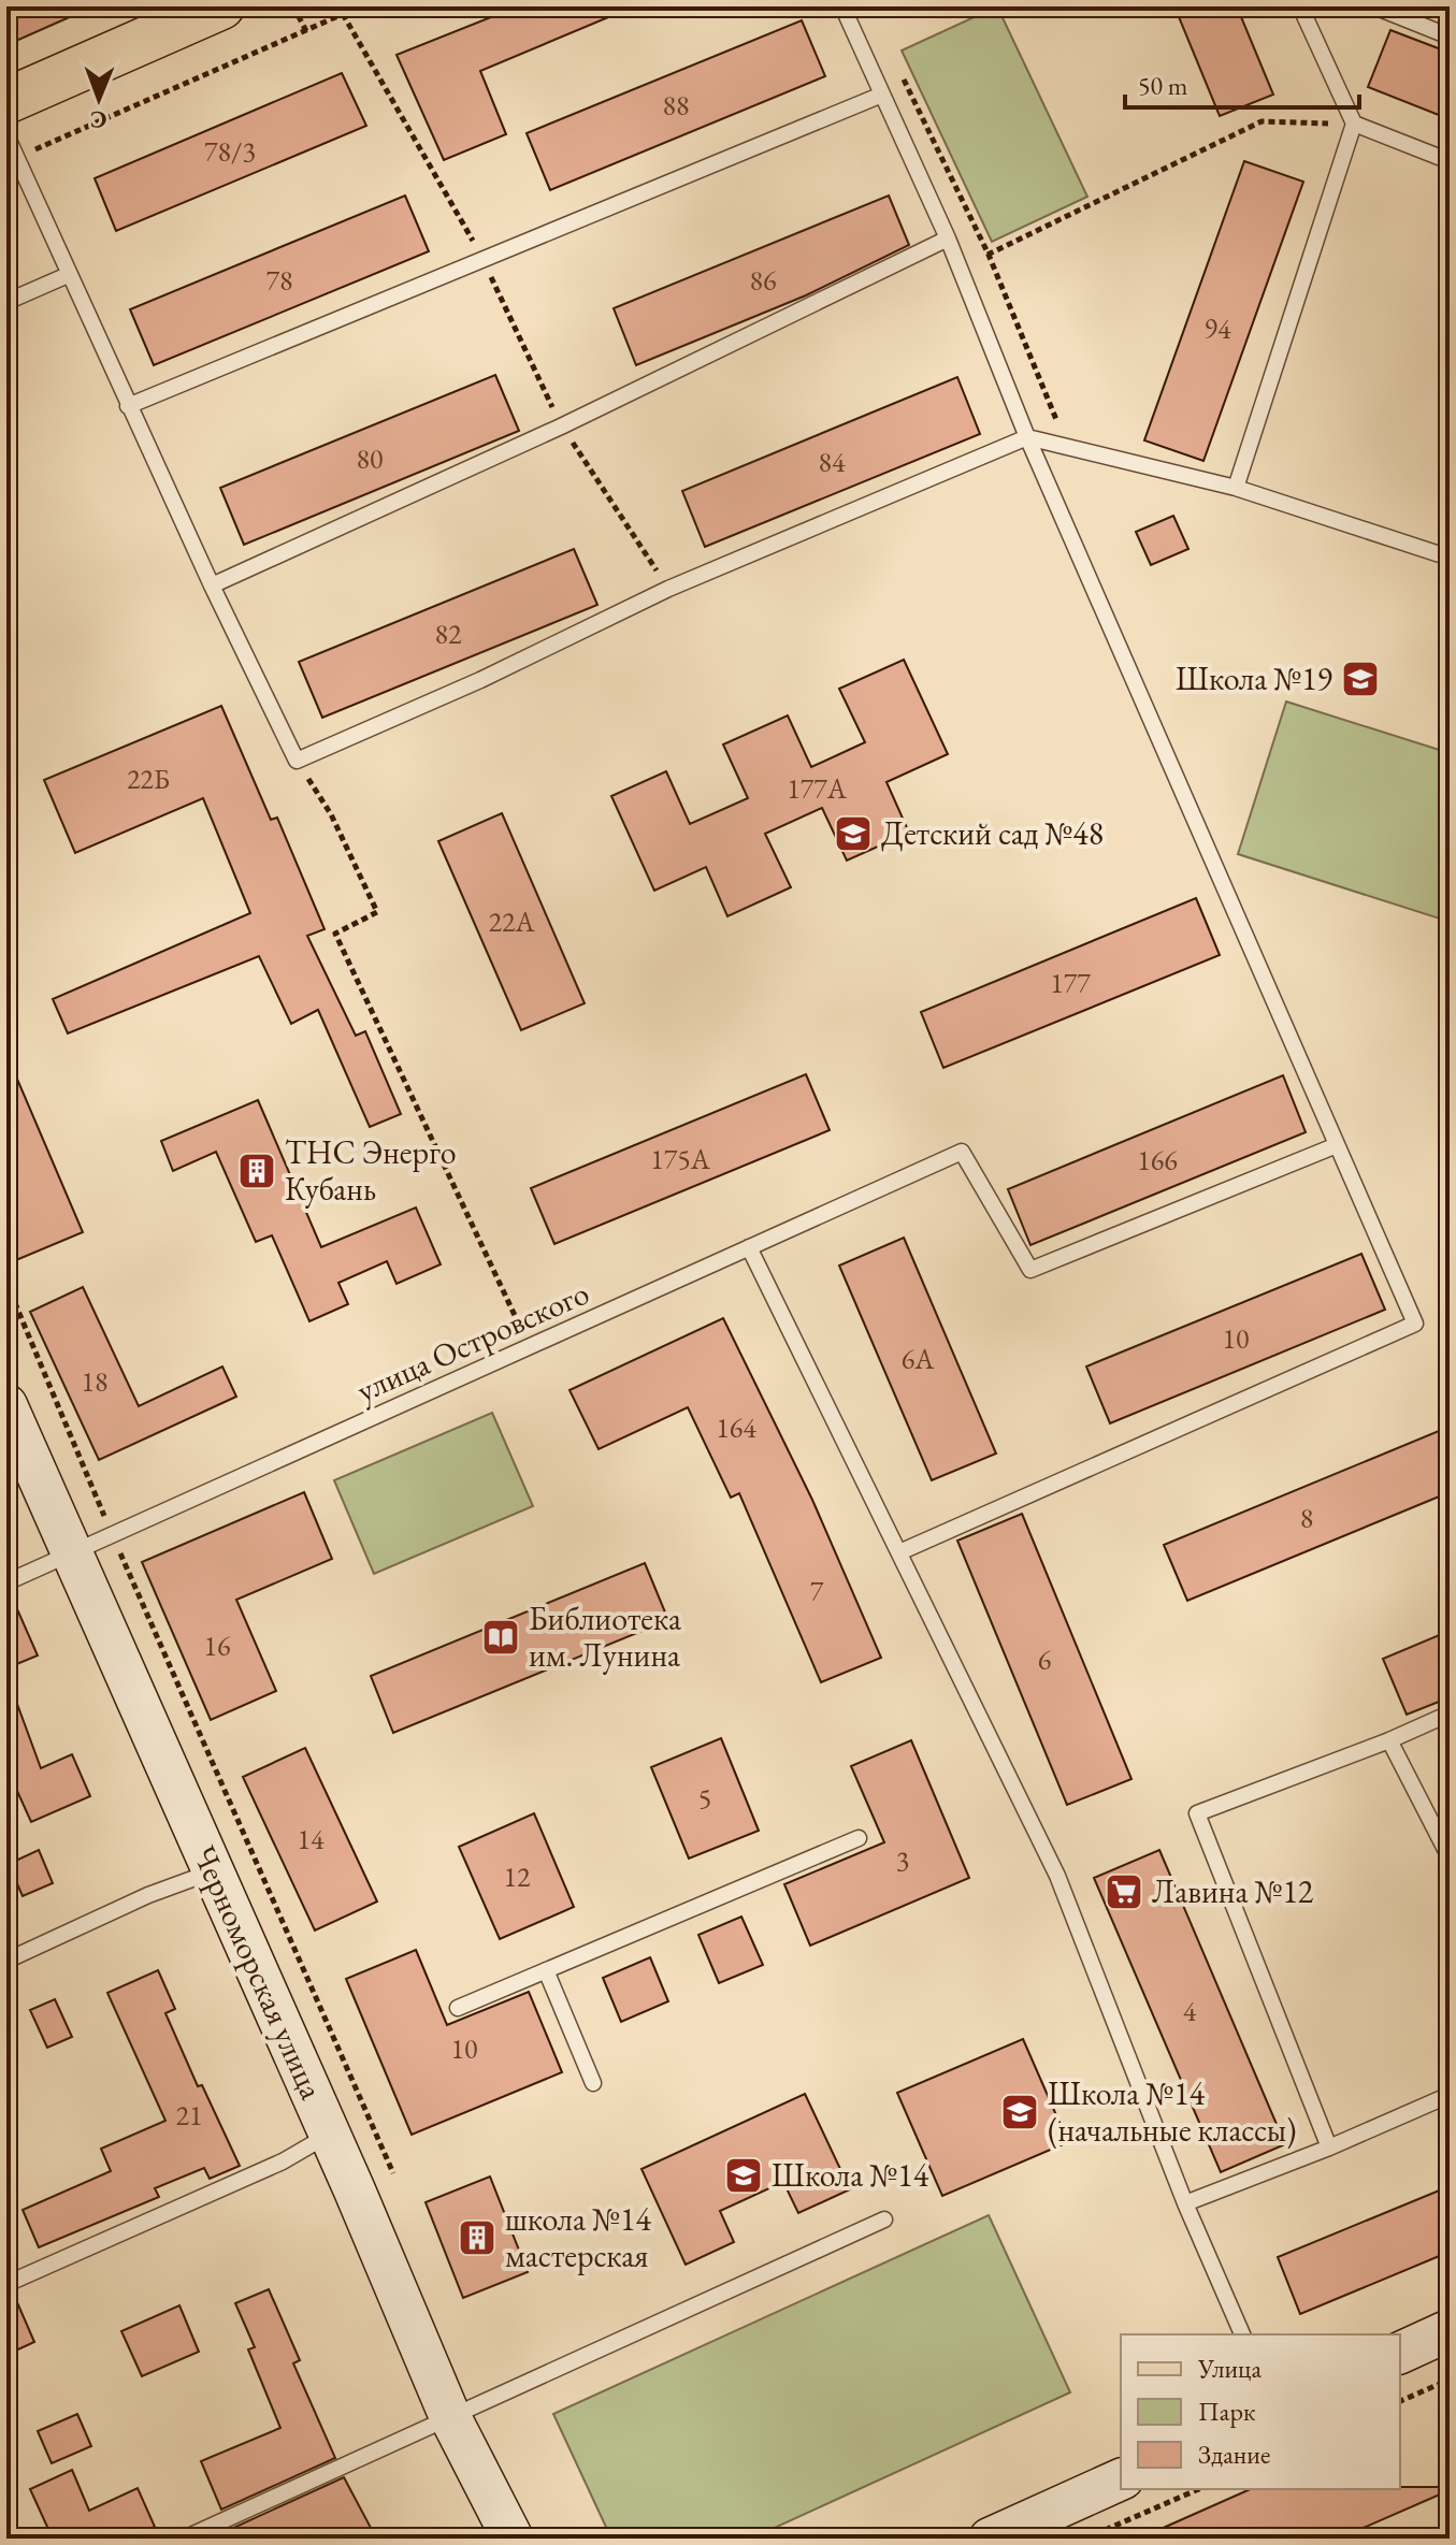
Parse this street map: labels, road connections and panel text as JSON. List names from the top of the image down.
{
  "streets": {
    "main road": ["Черноморская улица"],
    "lane": ["улица Островского"]
  },
  "crossings": [
    ["улица Островского", "Черноморская улица"]
  ],
  "places": {
    "school or university": [
      "Школа №19",
      "Детский сад №48",
      "Школа №14 (начальные классы)",
      "Школа №14"
    ],
    "building": ["ТНС Энерго Кубань", "школа №14 мастерская"],
    "library": ["Библиотека им. Лунина"],
    "supermarket": ["Лавина №12"]
  },
  "house_numbers": [
    "88",
    "78/3",
    "78",
    "86",
    "94",
    "80",
    "84",
    "82",
    "22Б",
    "177А",
    "22А",
    "177",
    "175А",
    "166",
    "10",
    "6А",
    "18",
    "164",
    "8",
    "7",
    "16",
    "6",
    "5",
    "14",
    "3",
    "12",
    "4",
    "10",
    "21"
  ],
  "legend": ["Улица", "Парк", "Здание"],
  "scale_bar": "50 m",
  "north": "bottom"
}
